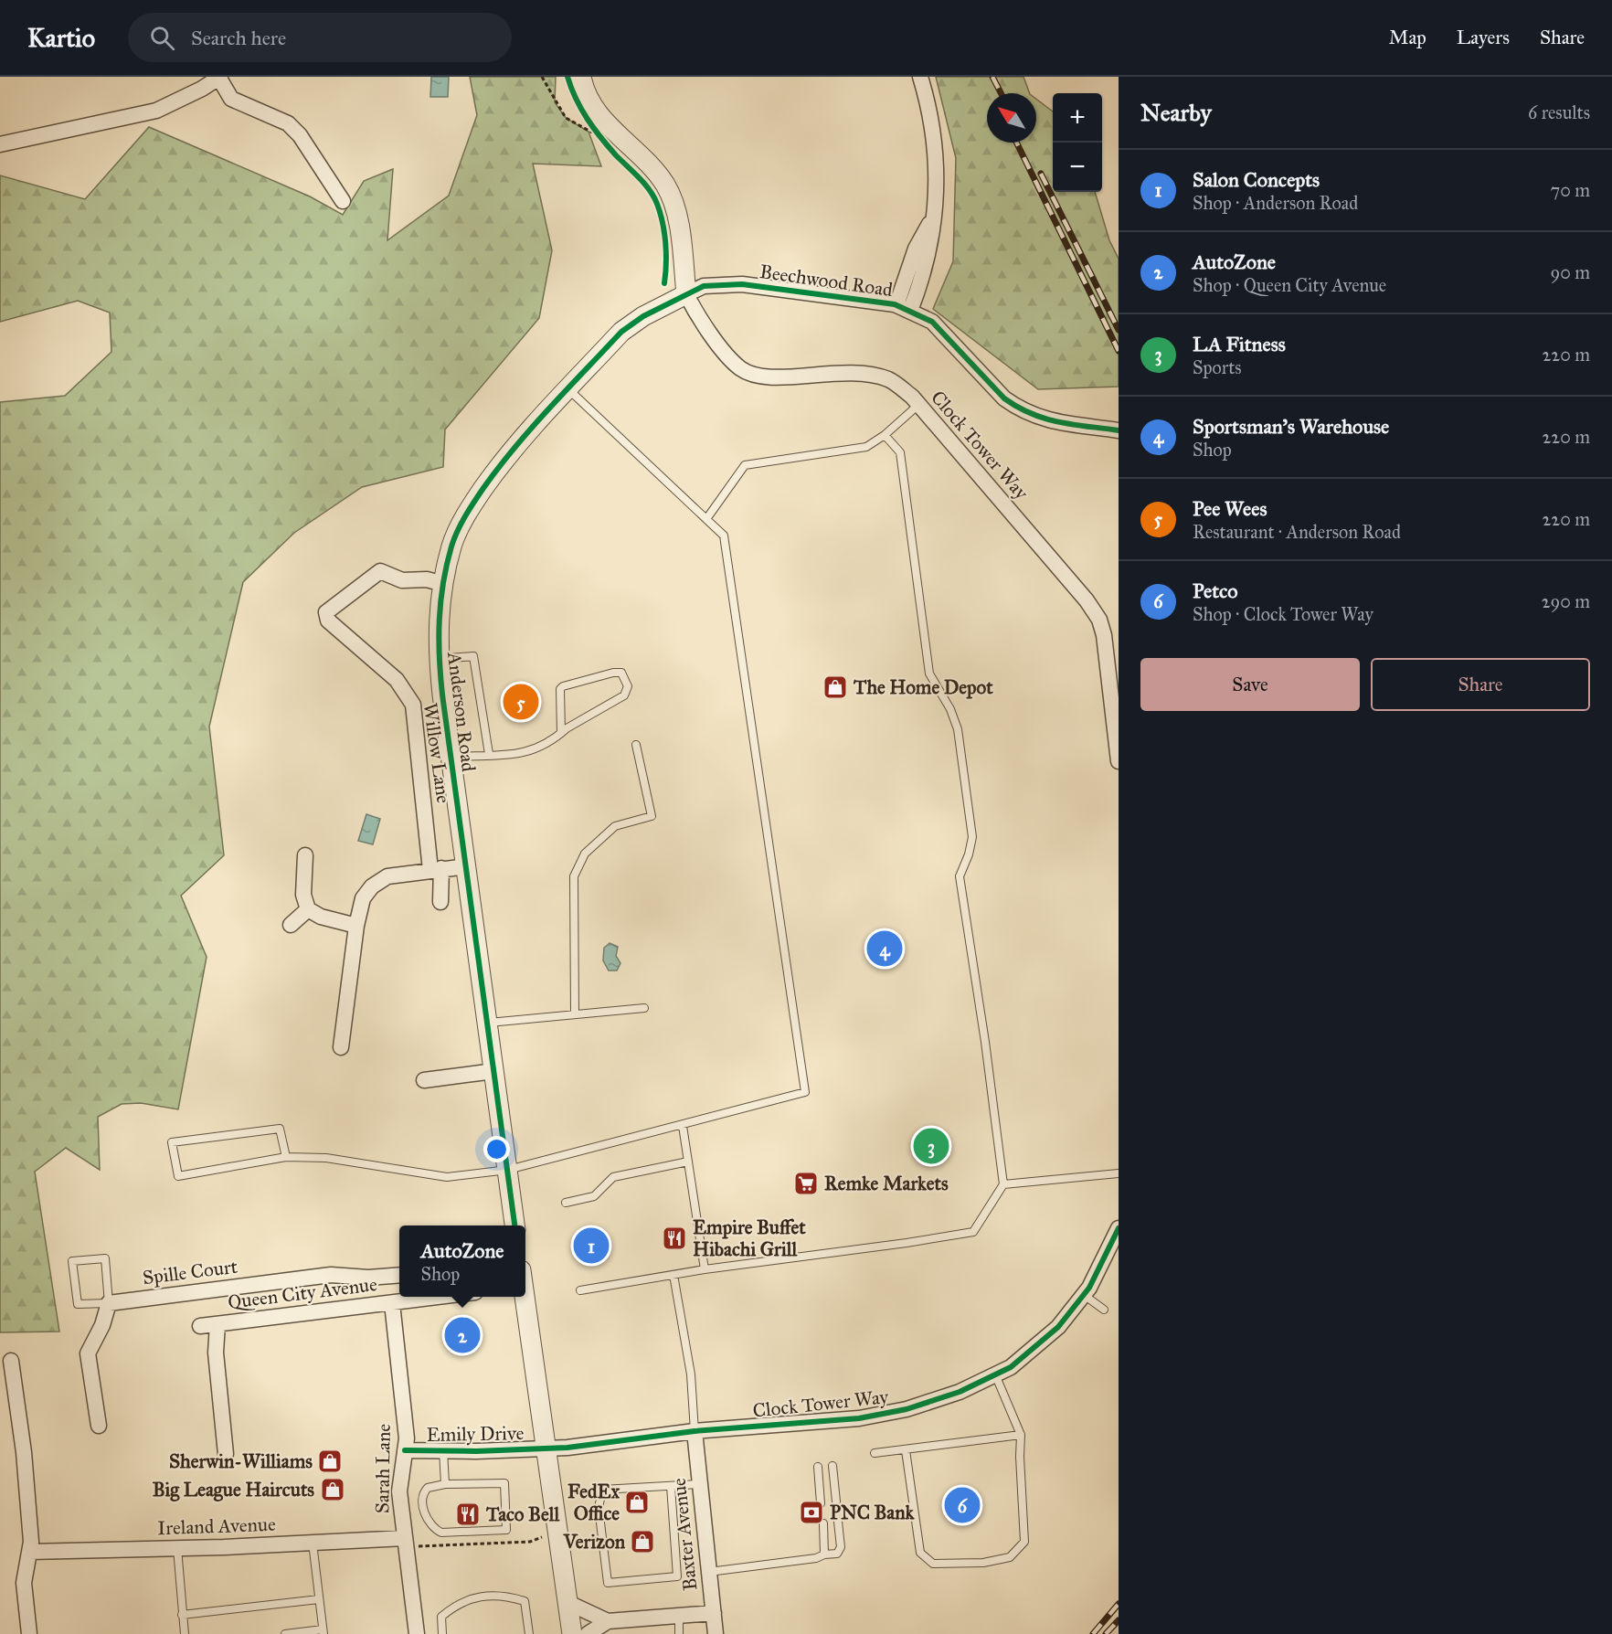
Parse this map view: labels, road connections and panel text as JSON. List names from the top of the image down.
{
  "streets": {
    "street": [
      "Beechwood Road",
      "Clock Tower Way",
      "Anderson Road",
      "Willow Lane",
      "Spille Court",
      "Queen City Avenue",
      "Emily Drive",
      "Sarah Lane",
      "Ireland Avenue",
      "Baxter Avenue"
    ]
  },
  "crossings": [
    ["Beechwood Road", "Clock Tower Way"],
    ["Beechwood Road", "Anderson Road"],
    ["Clock Tower Way", "Anderson Road"],
    ["Clock Tower Way", "Emily Drive"],
    ["Clock Tower Way", "Baxter Avenue"],
    ["Anderson Road", "Willow Lane"],
    ["Queen City Avenue", "Sarah Lane"],
    ["Emily Drive", "Sarah Lane"],
    ["Sarah Lane", "Ireland Avenue"]
  ],
  "places": {
    "shop": [
      "The Home Depot",
      "Sherwin-Williams",
      "Big League Haircuts",
      "FedEx Office",
      "Verizon"
    ],
    "supermarket": ["Remke Markets"],
    "restaurant": ["Empire Buffet Hibachi Grill", "Taco Bell"],
    "bank": ["PNC Bank"]
  },
  "north": "top left",
  "page": {
    "header": "Kartio",
    "search": "Search here",
    "nav": ["Map", "Layers", "Share"],
    "heading": ["Nearby", "6 results"],
    "map_buttons": ["+", "−"],
    "list": [
      {
        "mark": "1",
        "name": "Salon Concepts",
        "note": "Shop · Anderson Road",
        "value": "70 m"
      },
      {
        "mark": "2",
        "name": "AutoZone",
        "note": "Shop · Queen City Avenue",
        "value": "90 m"
      },
      {
        "mark": "3",
        "name": "LA Fitness",
        "note": "Sports",
        "value": "220 m"
      },
      {
        "mark": "4",
        "name": "Sportsman's Warehouse",
        "note": "Shop",
        "value": "220 m"
      },
      {
        "mark": "5",
        "name": "Pee Wees",
        "note": "Restaurant · Anderson Road",
        "value": "220 m"
      },
      {
        "mark": "6",
        "name": "Petco",
        "note": "Shop · Clock Tower Way",
        "value": "290 m"
      }
    ],
    "buttons": ["Save", "Share"],
    "pins": [
      "5",
      "4",
      "3",
      "1",
      "2",
      "6"
    ],
    "popup": ["AutoZone", "Shop"]
  }
}
